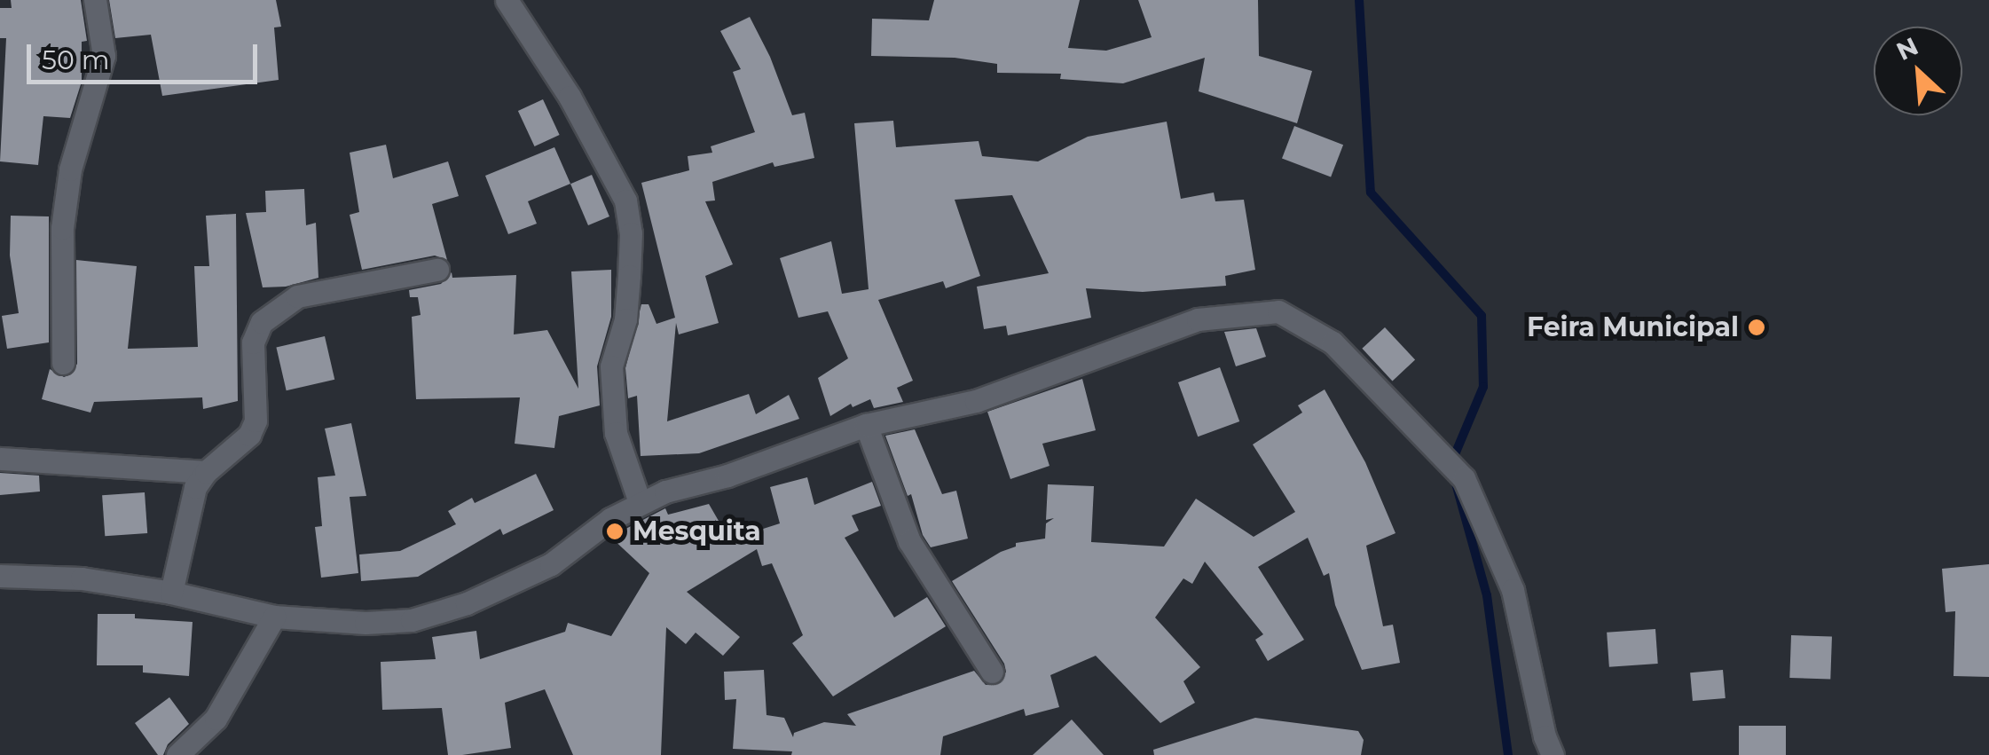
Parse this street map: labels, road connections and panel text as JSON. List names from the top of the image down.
{
  "places": ["Feira Municipal", "Mesquita"],
  "scale_bar": "50 m",
  "north": "top left"
}
